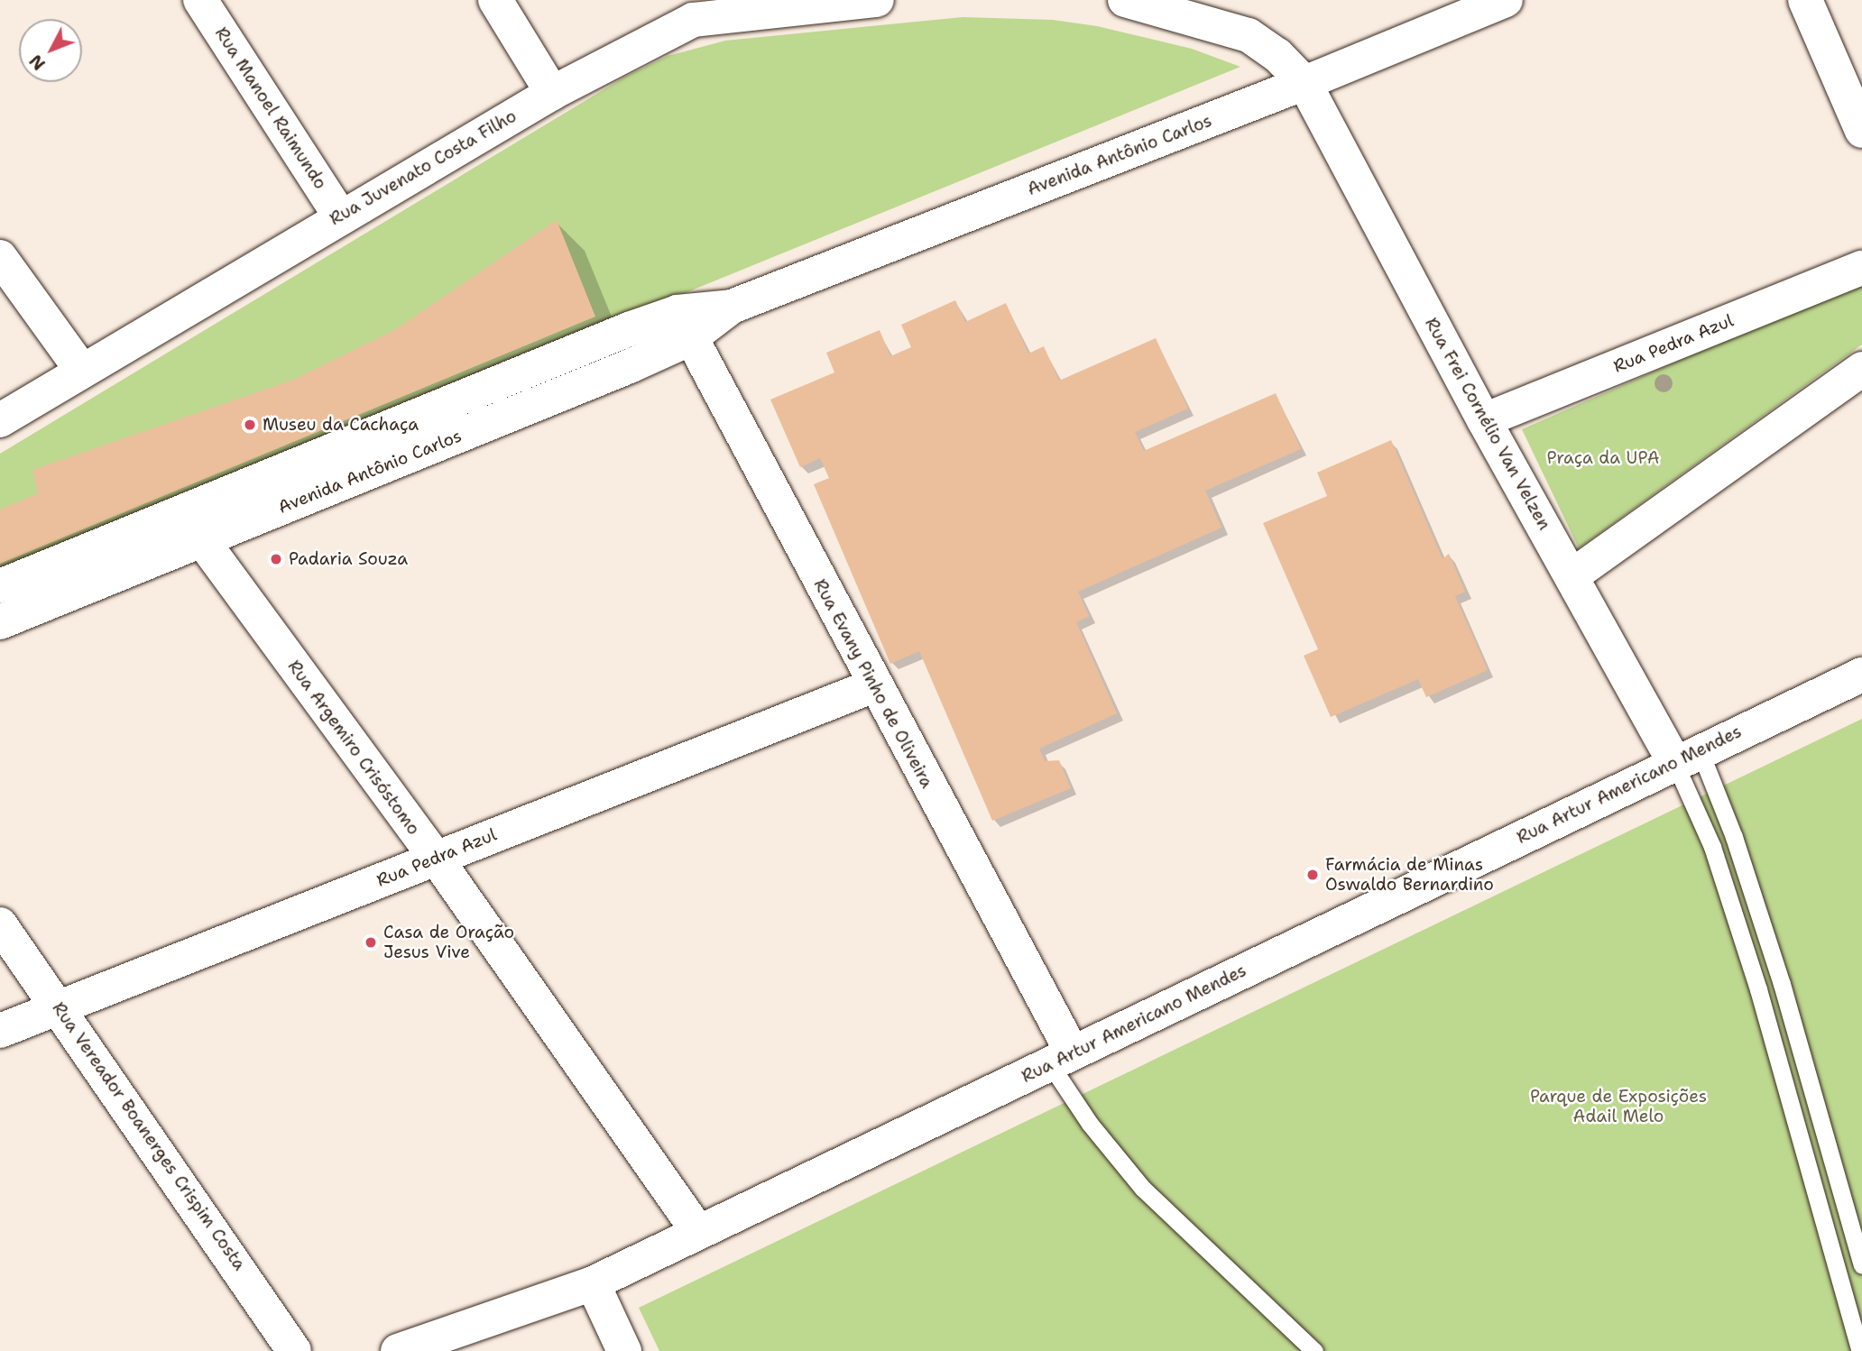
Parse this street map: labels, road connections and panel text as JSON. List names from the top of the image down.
{
  "streets": {
    "street": [
      "Rua Manoel Raimundo",
      "Avenida Antônio Carlos",
      "Rua Juvenato Costa Filho",
      "Rua Pedra Azul",
      "Rua Frei Cornélio Van Velzen",
      "Rua Evany Pinho de Oliveira",
      "Rua Argemiro Crisóstomo",
      "Rua Artur Americano Mendes",
      "Rua Vereador Boanerges Crispim Costa"
    ]
  },
  "crossings": [
    ["Rua Manoel Raimundo", "Rua Juvenato Costa Filho"],
    ["Avenida Antônio Carlos", "Rua Frei Cornélio Van Velzen"],
    ["Avenida Antônio Carlos", "Rua Evany Pinho de Oliveira"],
    ["Avenida Antônio Carlos", "Rua Argemiro Crisóstomo"],
    ["Rua Pedra Azul", "Rua Frei Cornélio Van Velzen"],
    ["Rua Pedra Azul", "Rua Evany Pinho de Oliveira"],
    ["Rua Pedra Azul", "Rua Argemiro Crisóstomo"],
    ["Rua Pedra Azul", "Rua Vereador Boanerges Crispim Costa"],
    ["Rua Frei Cornélio Van Velzen", "Rua Artur Americano Mendes"],
    ["Rua Evany Pinho de Oliveira", "Rua Artur Americano Mendes"],
    ["Rua Argemiro Crisóstomo", "Rua Artur Americano Mendes"]
  ],
  "parks": ["Praça da UPA", "Parque de Exposições Adail Melo"],
  "places": [
    "Museu da Cachaça",
    "Padaria Souza",
    "Farmácia de Minas Oswaldo Bernardino",
    "Casa de Oração Jesus Vive"
  ],
  "north": "bottom left"
}
